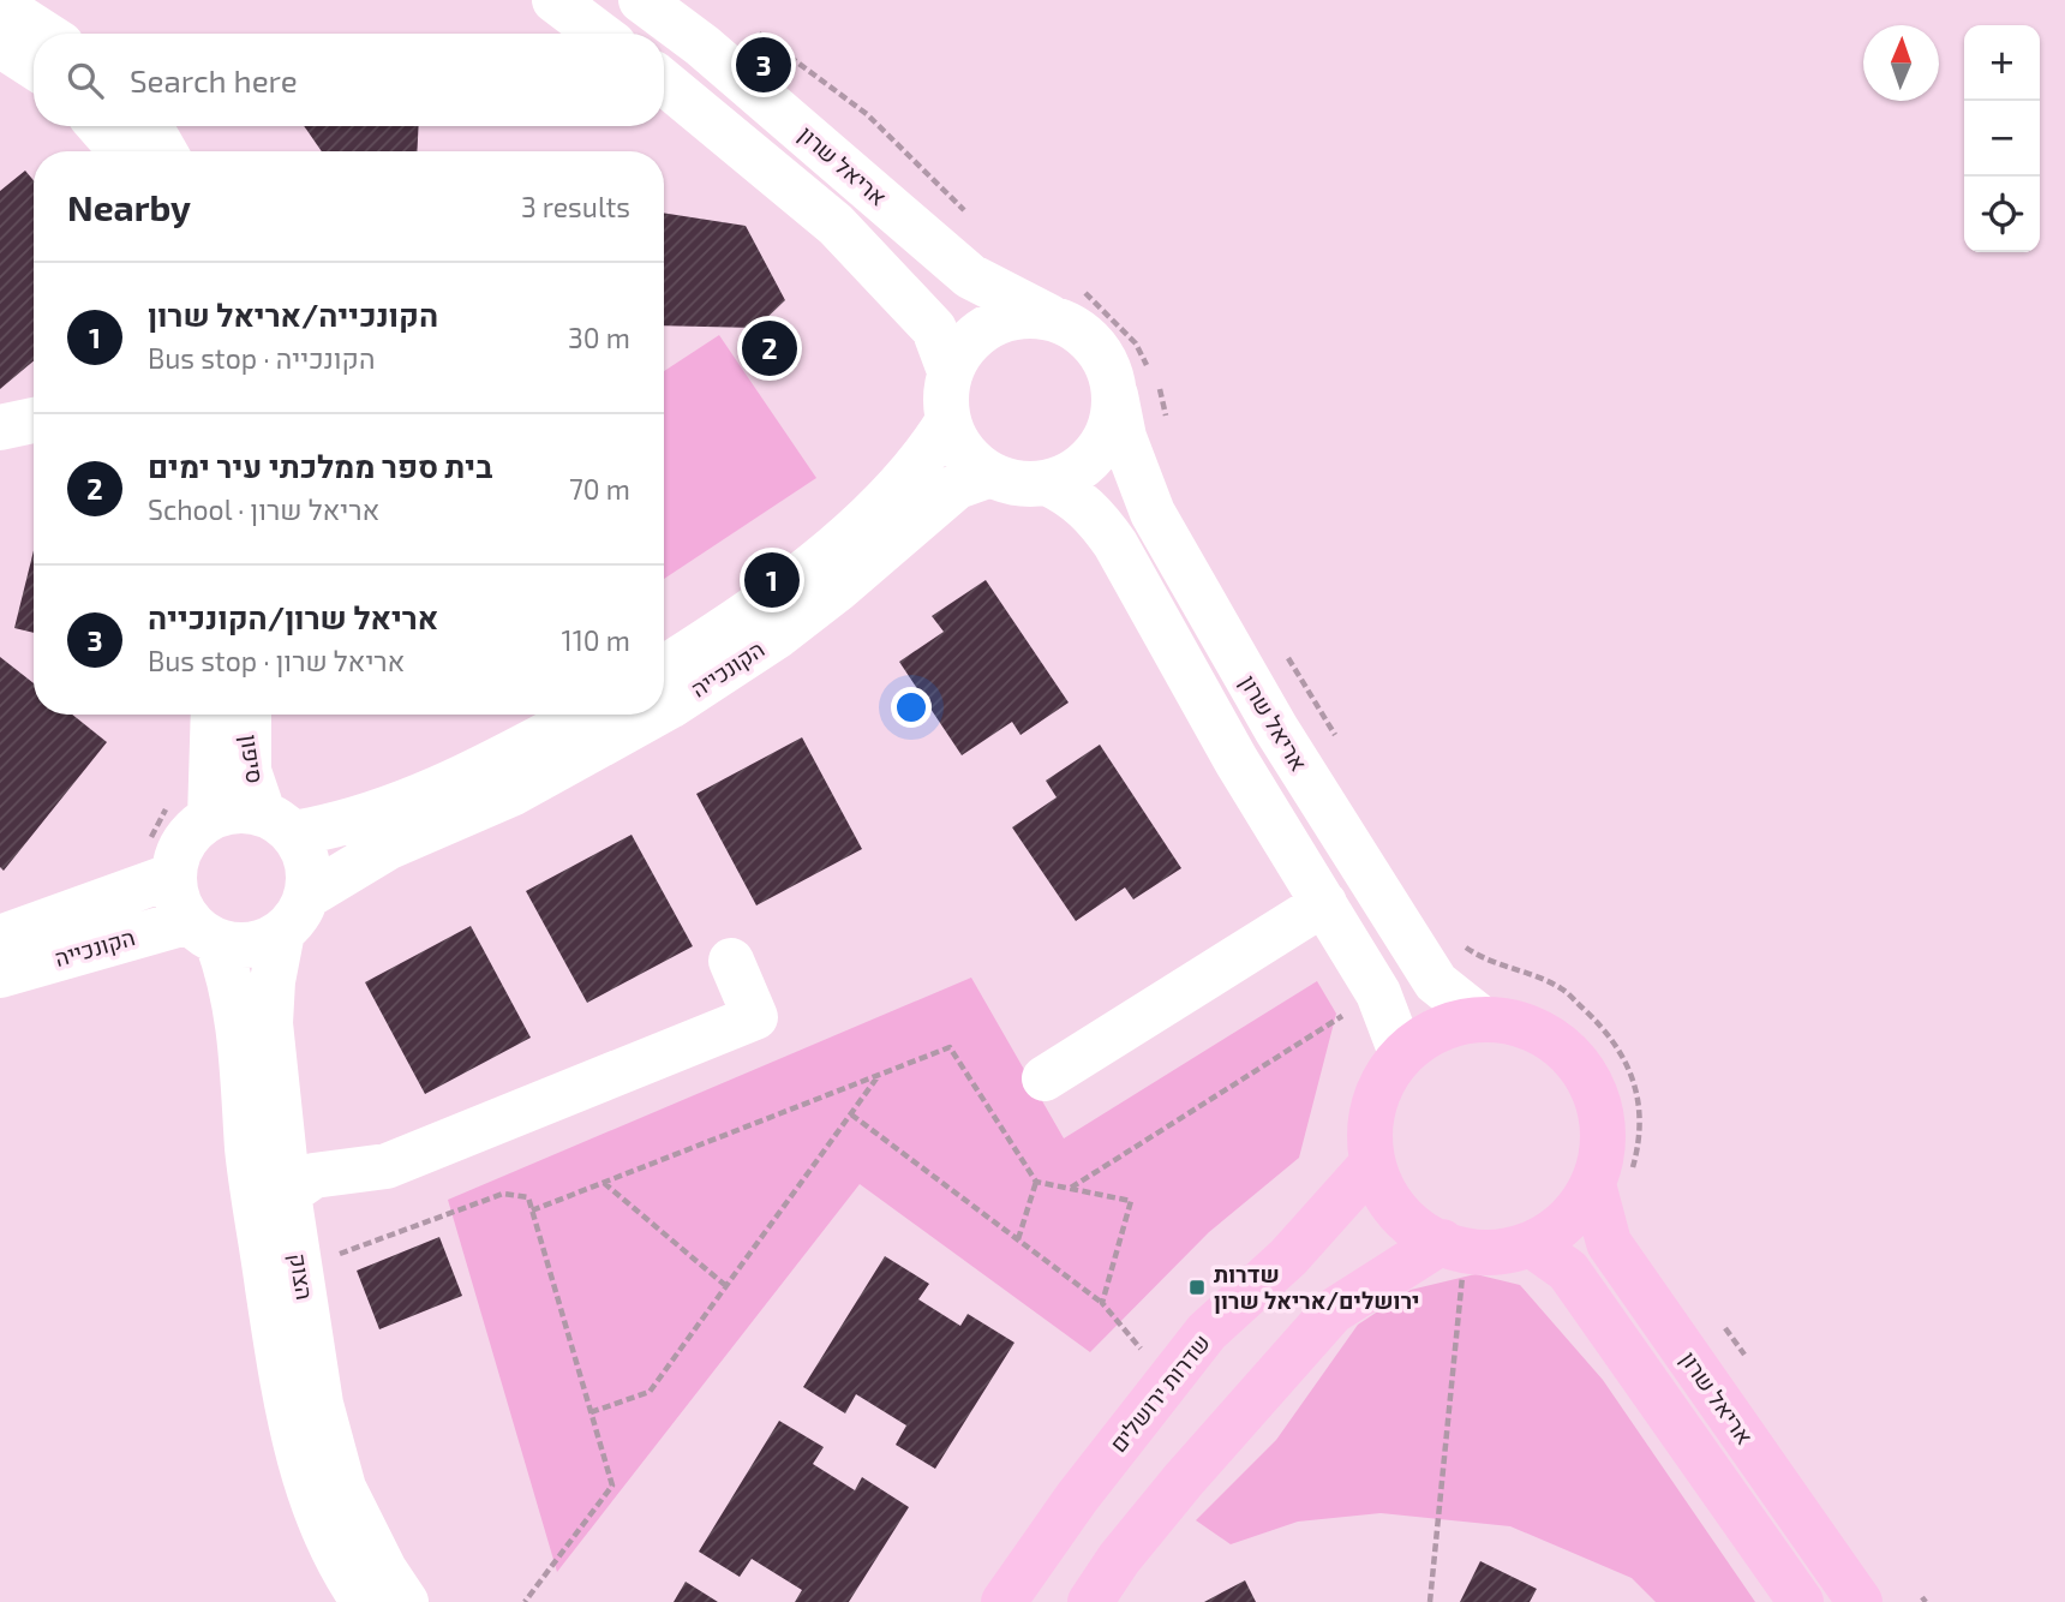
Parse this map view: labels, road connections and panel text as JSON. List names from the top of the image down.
{
  "streets": {
    "main road": ["אריאל שרון", "שדרות ירושלים"],
    "street": ["הקונכייה", "סיפון", "הצוק"]
  },
  "crossings": [
    ["אריאל שרון", "הקונכייה"],
    ["אריאל שרון", "שדרות ירושלים"],
    ["הקונכייה", "סיפון"],
    ["הקונכייה", "הצוק"],
    ["סיפון", "הצוק"]
  ],
  "places": {
    "transit": ["שדרות ירושלים/אריאל שרון"]
  },
  "north": "top",
  "page": {
    "map_buttons": ["+", "−"],
    "pins": ["3", "2", "1"],
    "search": "Search here",
    "heading": ["Nearby", "3 results"],
    "list": [
      {
        "mark": "1",
        "name": "הקונכייה/אריאל שרון",
        "note": "Bus stop · הקונכייה",
        "value": "30 m"
      },
      {
        "mark": "2",
        "name": "בית ספר ממלכתי עיר ימים",
        "note": "School · אריאל שרון",
        "value": "70 m"
      },
      {
        "mark": "3",
        "name": "אריאל שרון/הקונכייה",
        "note": "Bus stop · אריאל שרון",
        "value": "110 m"
      }
    ]
  }
}
